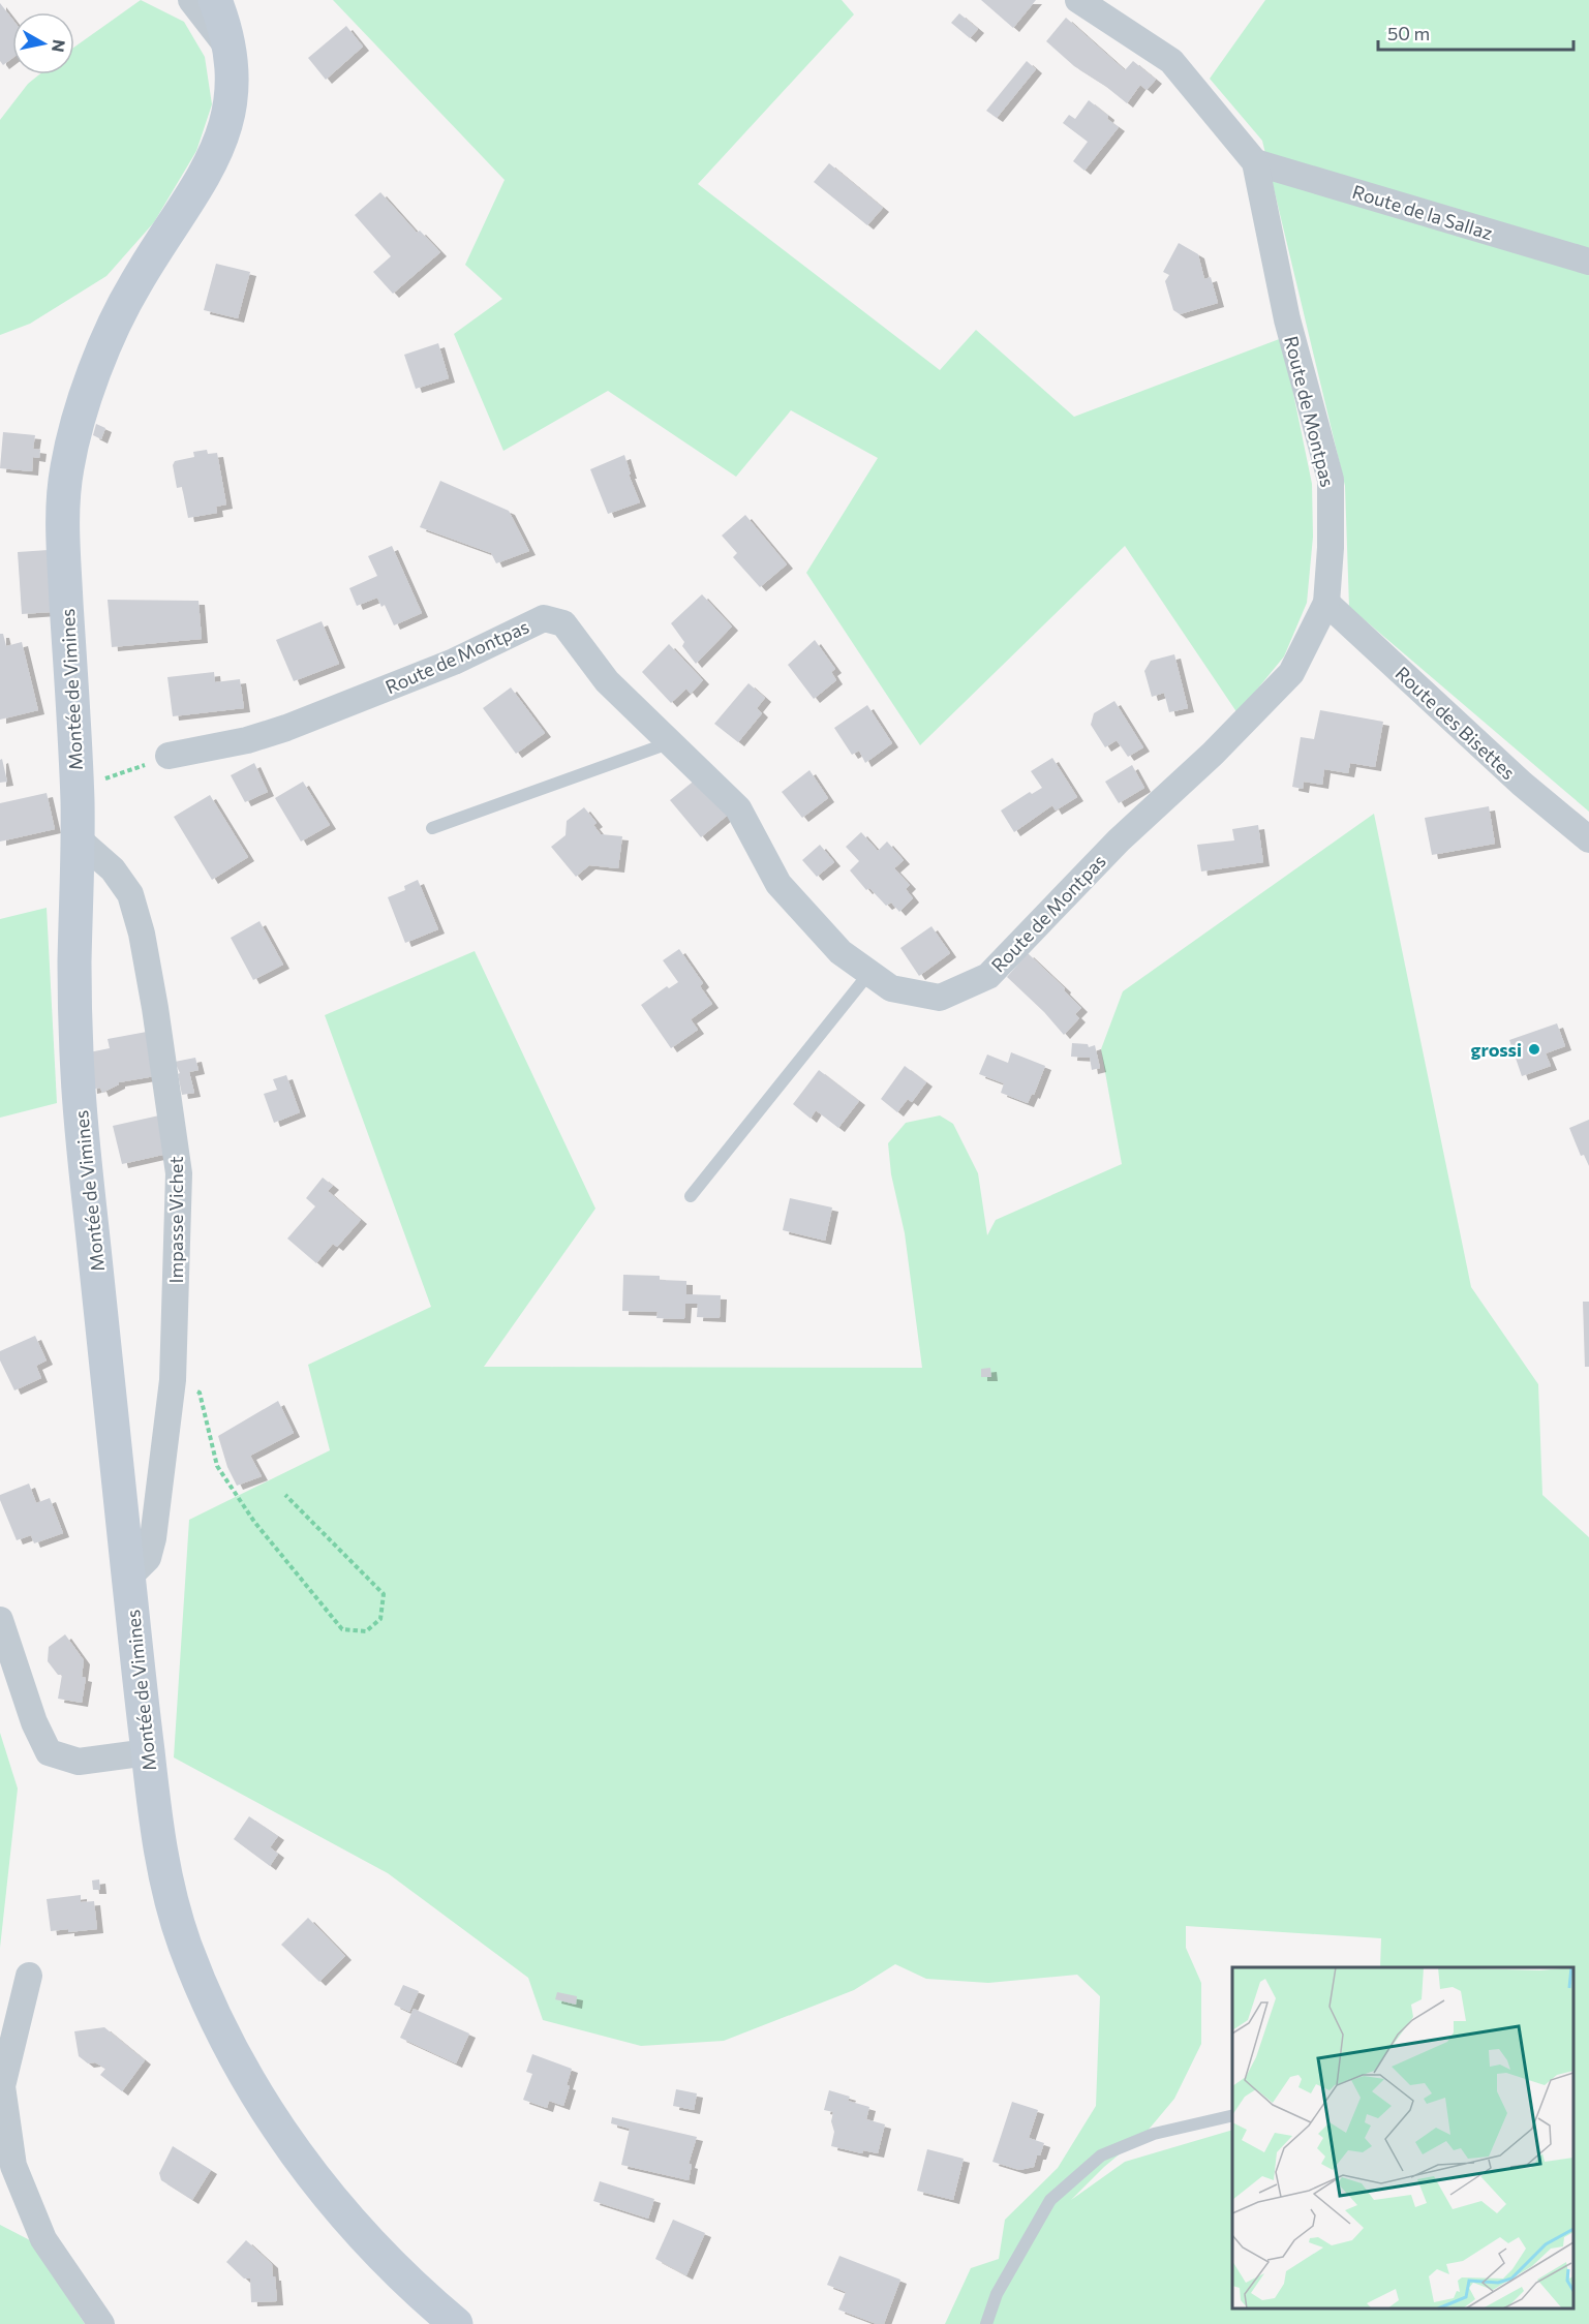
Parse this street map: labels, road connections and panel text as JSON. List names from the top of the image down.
{
  "streets": {
    "street": [
      "Route de la Sallaz",
      "Route de Montpas",
      "Montée de Vimines",
      "Route des Bisettes",
      "Impasse Vichet"
    ]
  },
  "crossings": [
    ["Route de la Sallaz", "Route de Montpas"],
    ["Route de Montpas", "Route des Bisettes"],
    ["Montée de Vimines", "Impasse Vichet"]
  ],
  "places": ["grossi"],
  "scale_bar": "50 m",
  "north": "right"
}
